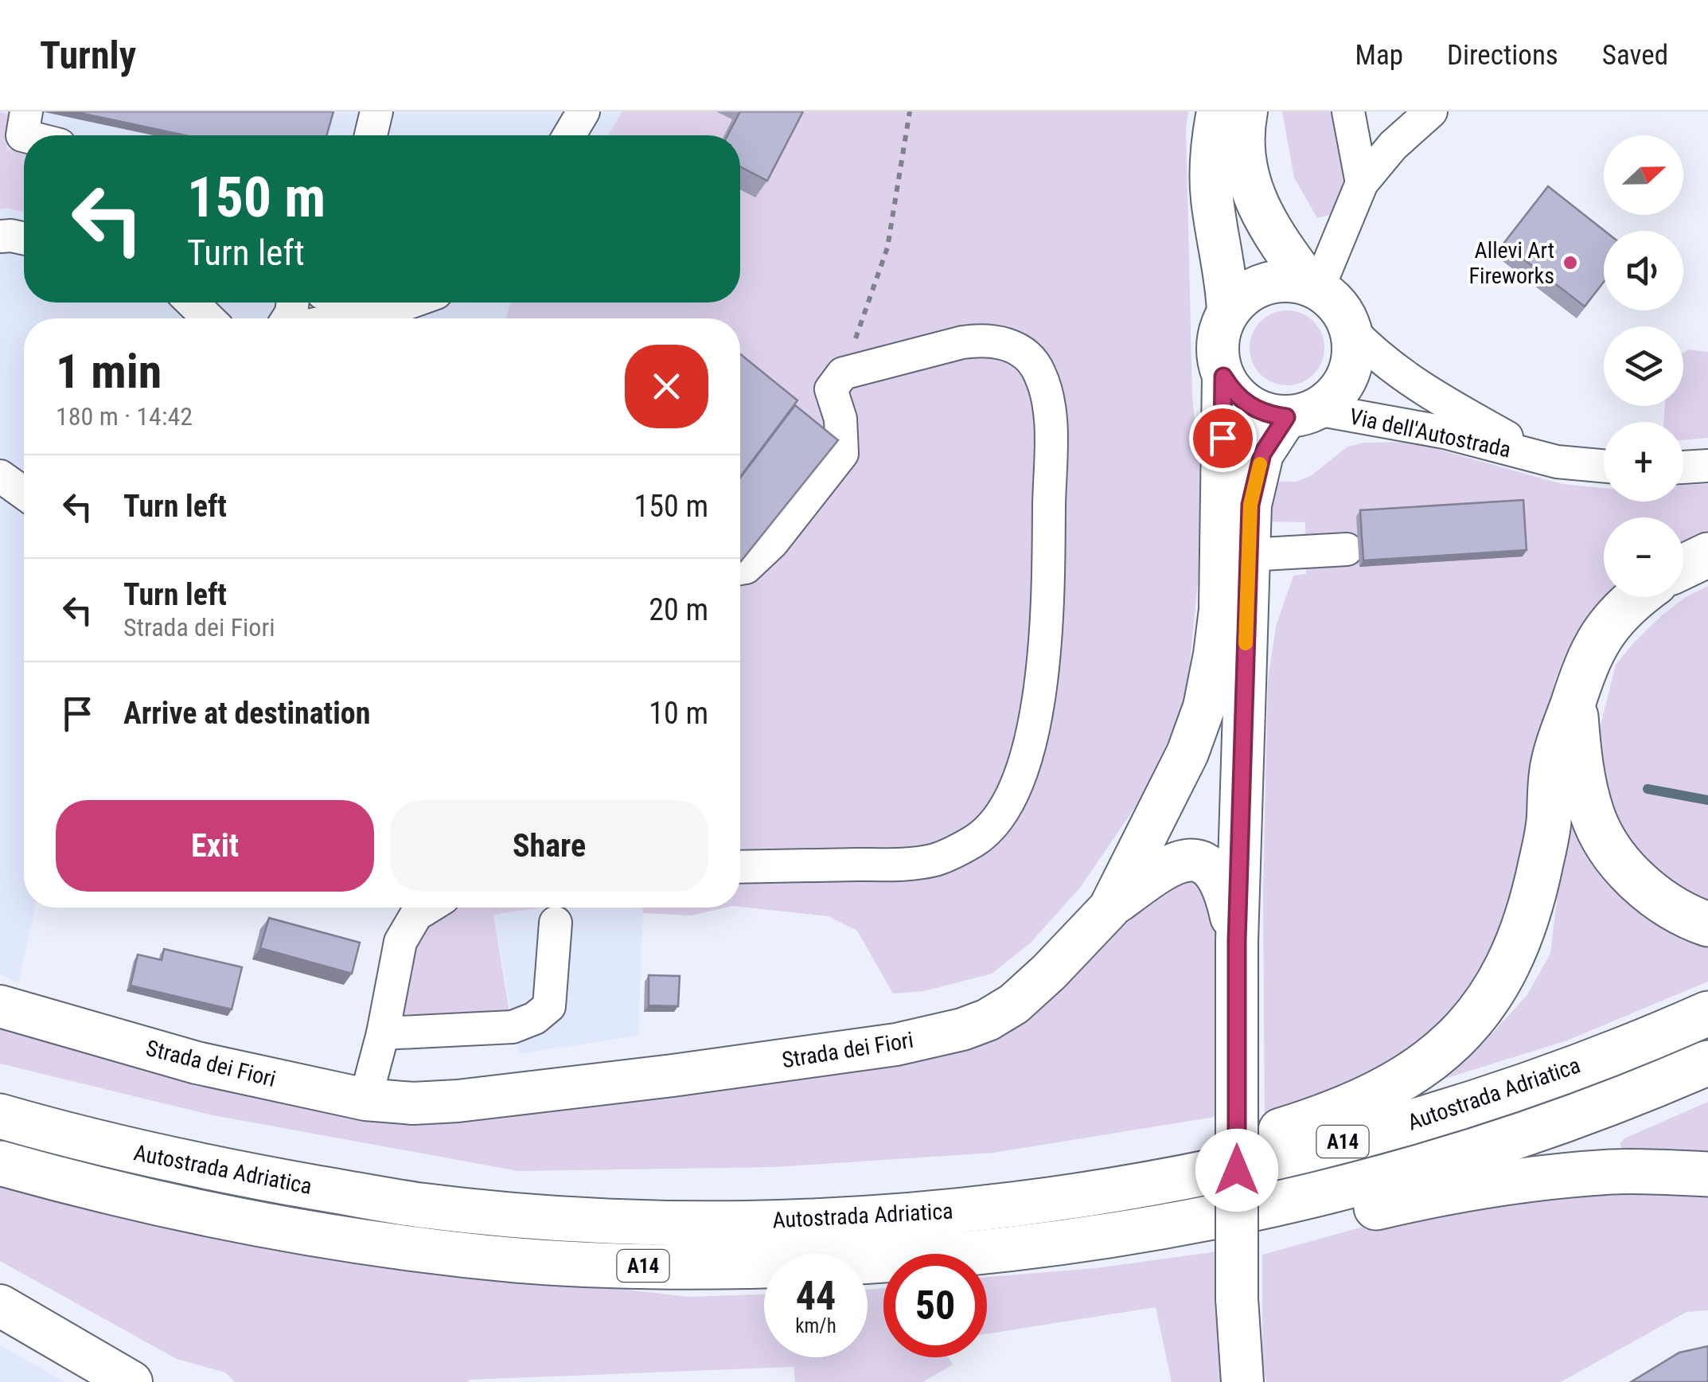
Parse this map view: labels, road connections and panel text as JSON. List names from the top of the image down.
{
  "streets": {
    "highway": ["Autostrada Adriatica", "A14"],
    "main road": ["Strada dei Fiori"],
    "street": ["Via dell'Autostrada"]
  },
  "crossings": [
    ["Via dell'Autostrada", "Strada dei Fiori"]
  ],
  "places": ["Allevi Art Fireworks"],
  "north": "right",
  "page": {
    "header": "Turnly",
    "nav": ["Map", "Directions", "Saved"],
    "map_buttons": ["+", "−"],
    "turn": ["150 m", "Turn left"],
    "heading": ["1 min", "180 m · 14:42"],
    "list": [
      {
        "name": "Turn left",
        "value": "150 m"
      },
      {
        "name": "Turn left",
        "note": "Strada dei Fiori",
        "value": "20 m"
      },
      {
        "name": "Arrive at destination",
        "value": "10 m"
      }
    ],
    "buttons": ["Exit", "Share"],
    "speed": "44 km/h",
    "limit": "50"
  }
}
